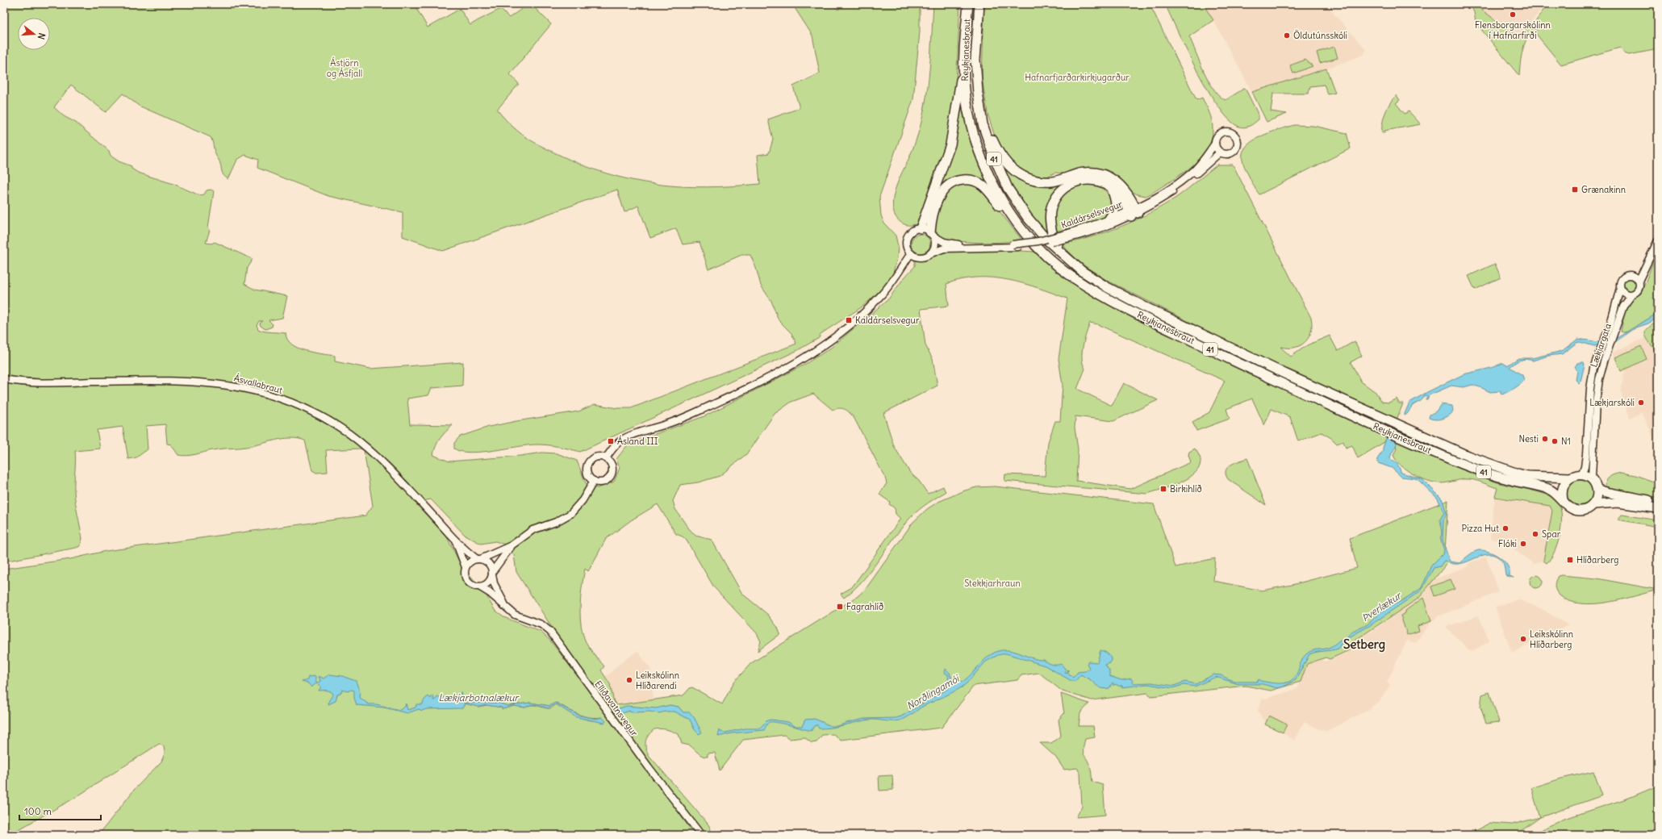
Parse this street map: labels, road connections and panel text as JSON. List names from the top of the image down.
{
  "streets": {
    "highway": ["Reykjanesbraut", "41"],
    "main road": [
      "Kaldárselsvegur",
      "Lækjargata",
      "Ásvallabraut",
      "Elliðavatnsvegur"
    ]
  },
  "crossings": [
    ["Reykjanesbraut", "41"],
    ["Reykjanesbraut", "Lækjargata"],
    ["41", "Lækjargata"],
    ["Ásvallabraut", "Elliðavatnsvegur"]
  ],
  "districts": ["Setberg"],
  "water": ["Þverlækur", "Norðlingamói", "Lækjarbotnalækur"],
  "parks": ["Ástjörn og Ásfjall", "Hafnarfjarðarkirkjugarður", "Stekkjarhraun"],
  "places": {
    "other": [
      "Flensborgarskólinn í Hafnarfirði",
      "Öldutúnsskóli",
      "Lækjarskóli",
      "Nesti",
      "N1",
      "Pizza Hut",
      "Spar",
      "Flóki",
      "Leikskólinn Hlíðarberg",
      "Leikskólinn Hlíðarendi"
    ],
    "transit": [
      "Grænakinn",
      "Kaldárselsvegur",
      "Ásland III",
      "Birkihlíð",
      "Hlíðarberg",
      "Fagrahlíð"
    ]
  },
  "scale_bar": "100 m",
  "north": "right"
}
